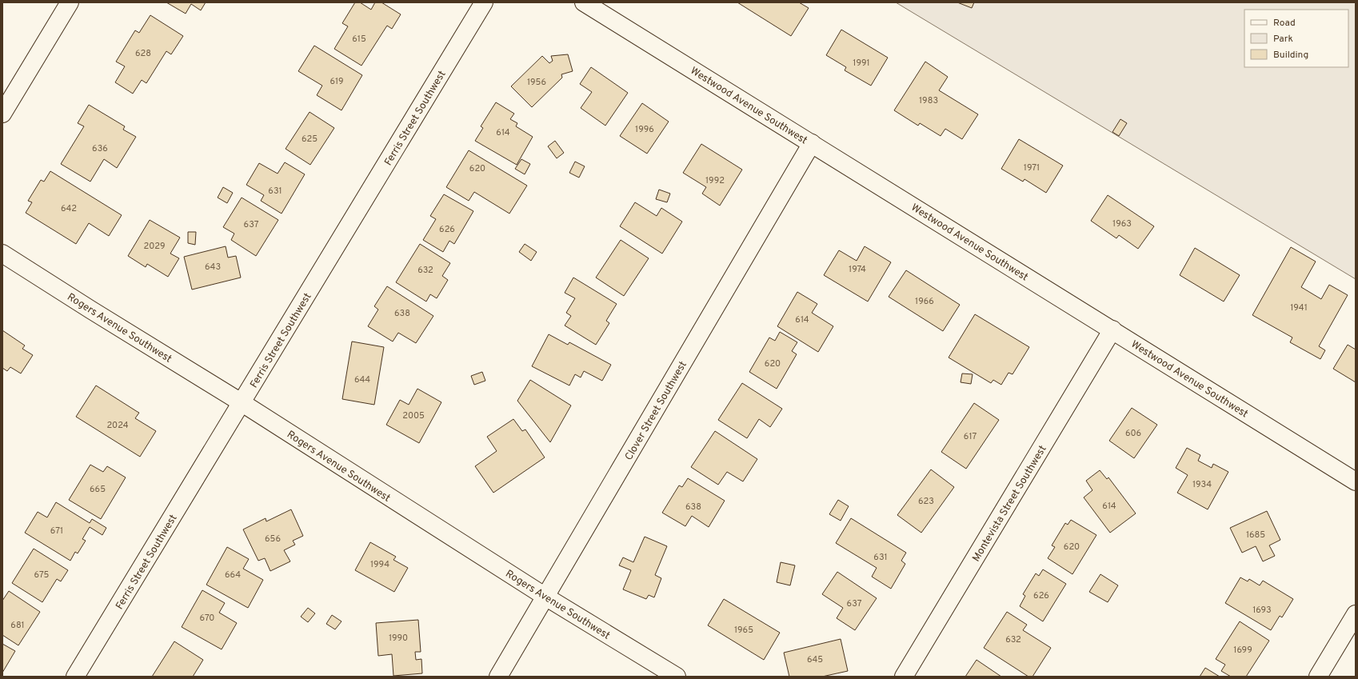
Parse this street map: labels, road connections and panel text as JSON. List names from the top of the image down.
{
  "streets": {
    "street": [
      "Westwood Avenue Southwest",
      "Ferris Street Southwest",
      "Rogers Avenue Southwest",
      "Clover Street Southwest",
      "Montevista Street Southwest"
    ]
  },
  "crossings": [
    ["Westwood Avenue Southwest", "Clover Street Southwest"],
    ["Westwood Avenue Southwest", "Montevista Street Southwest"],
    ["Ferris Street Southwest", "Rogers Avenue Southwest"],
    ["Rogers Avenue Southwest", "Clover Street Southwest"]
  ],
  "house_numbers": [
    "615",
    "628",
    "1991",
    "619",
    "1956",
    "1983",
    "1996",
    "614",
    "625",
    "636",
    "1971",
    "620",
    "1992",
    "631",
    "642",
    "1963",
    "637",
    "626",
    "2029",
    "643",
    "1974",
    "632",
    "1966",
    "1941",
    "638",
    "614",
    "620",
    "644",
    "2005",
    "2024",
    "606",
    "617",
    "1934",
    "665",
    "623",
    "614",
    "638",
    "671",
    "1685",
    "656",
    "620",
    "631",
    "1994",
    "675",
    "664",
    "626",
    "637",
    "1693",
    "670",
    "681",
    "1965",
    "1990",
    "632",
    "1699",
    "645"
  ],
  "legend": ["Road", "Park", "Building"]
}
